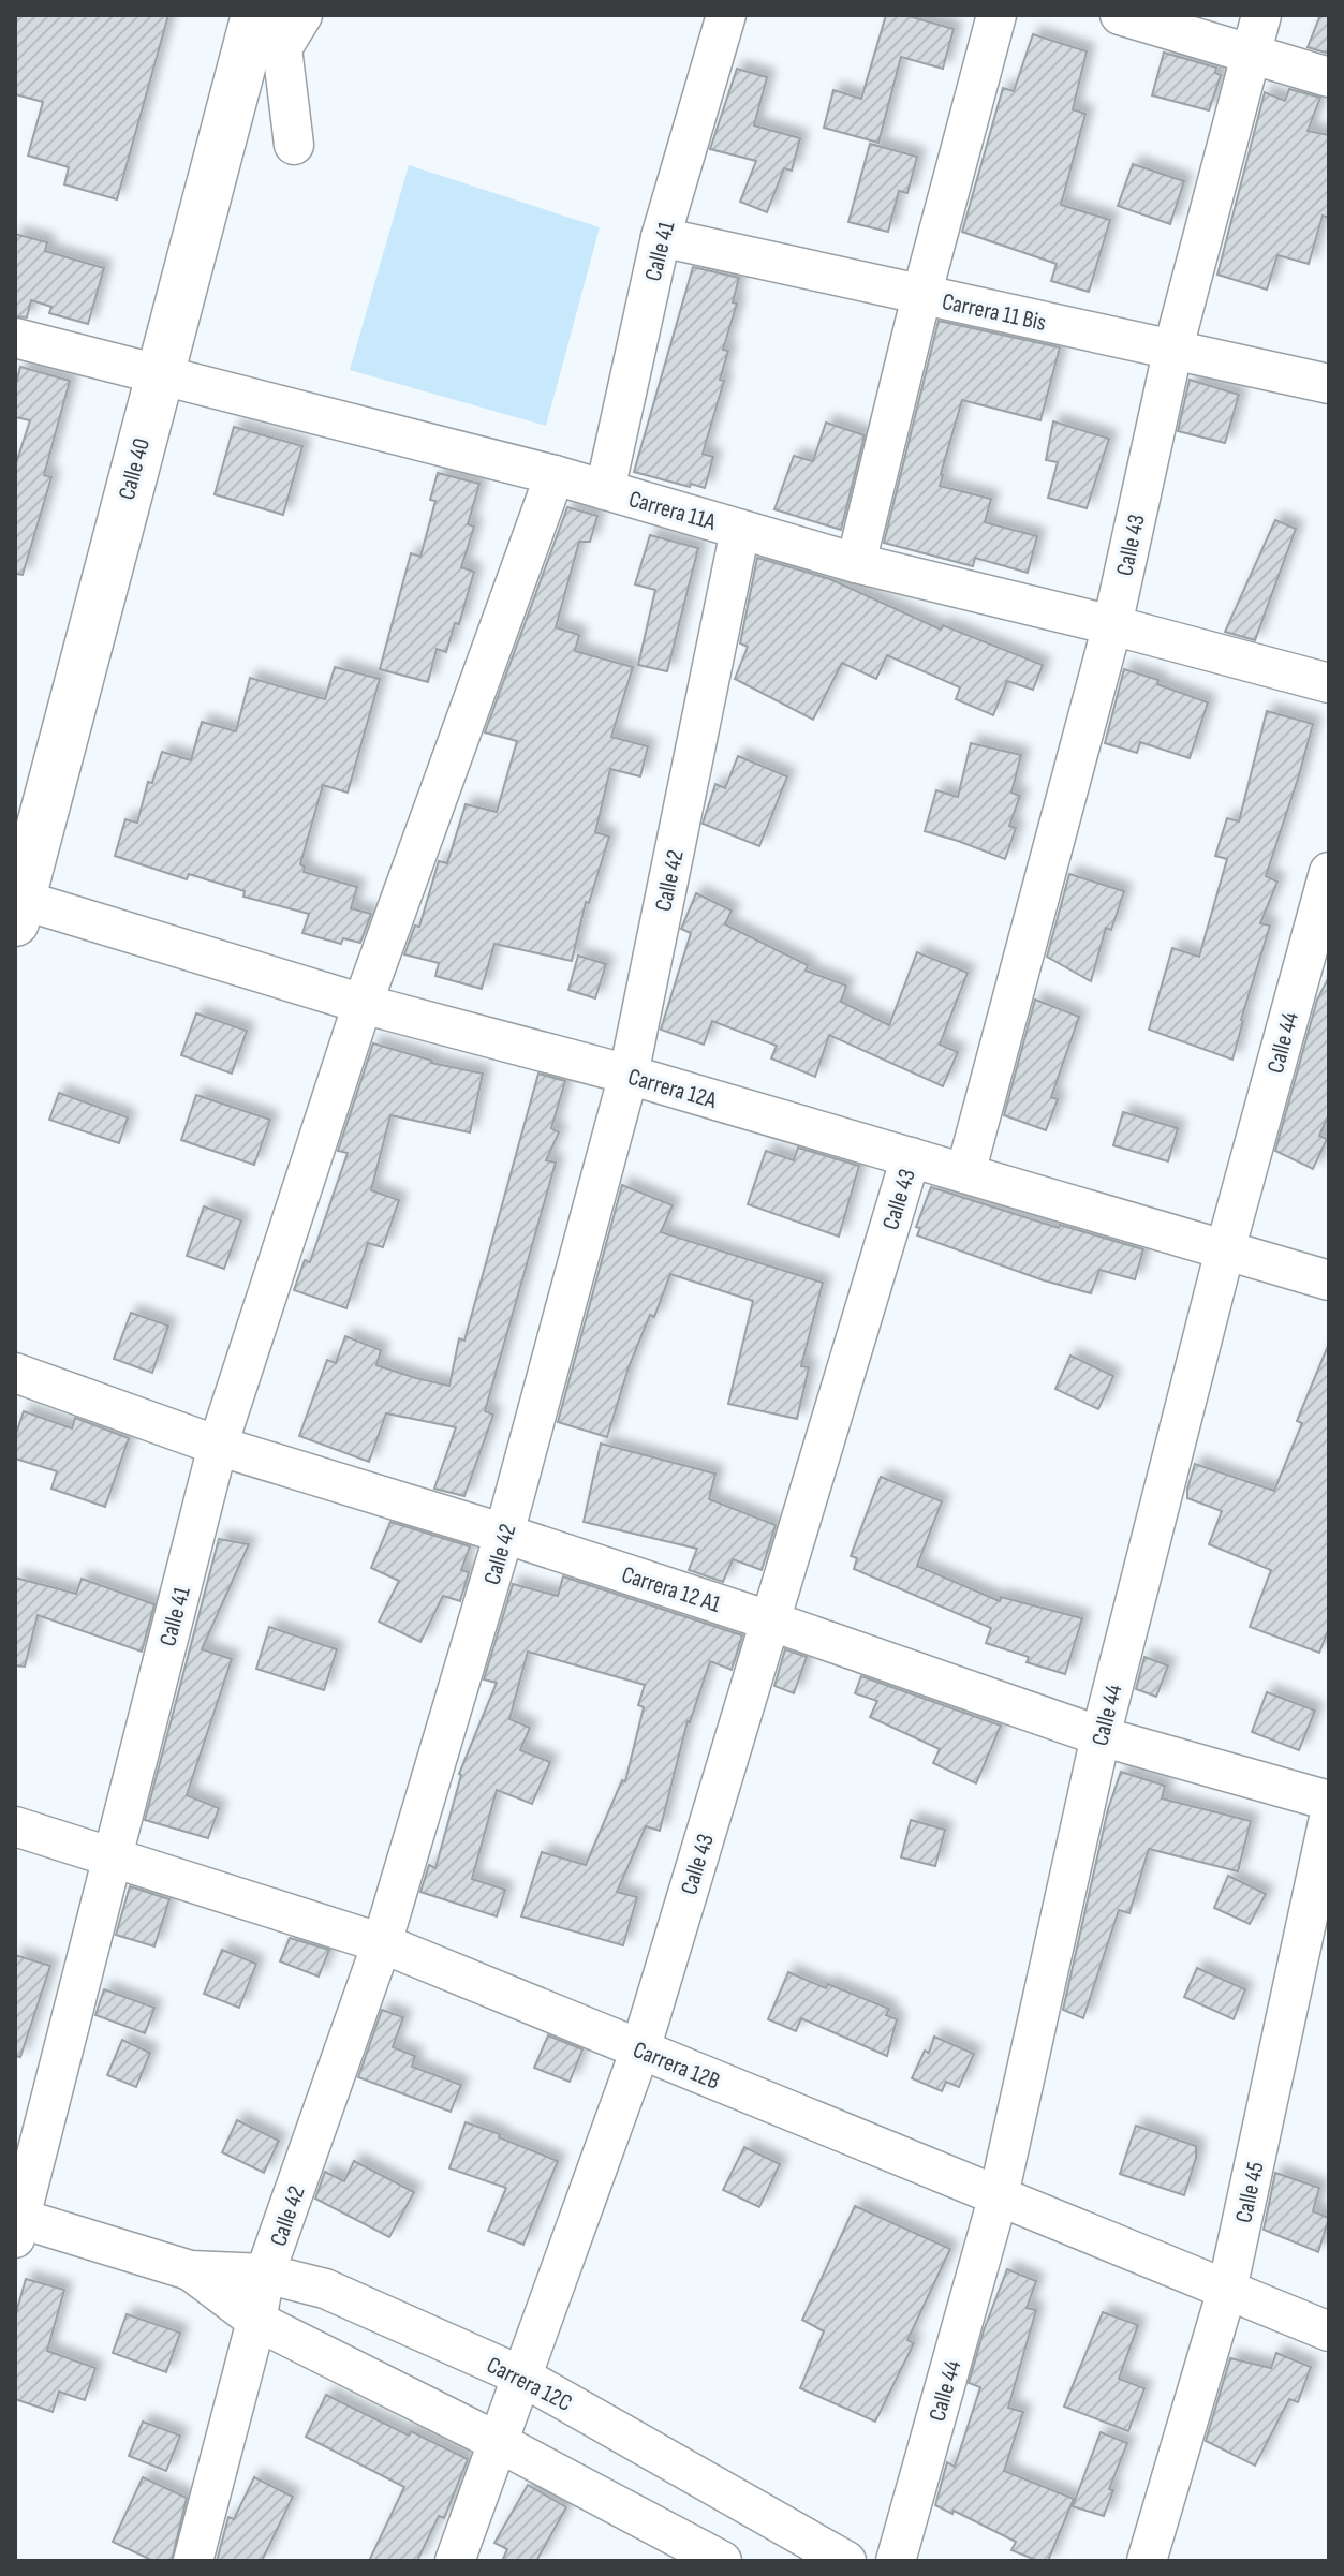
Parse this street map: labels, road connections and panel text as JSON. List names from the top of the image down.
{
  "streets": {
    "street": [
      "Calle 41",
      "Carrera 11 Bis",
      "Calle 40",
      "Carrera 11A",
      "Calle 43",
      "Calle 42",
      "Calle 44",
      "Carrera 12A",
      "Carrera 12 A1",
      "Carrera 12B",
      "Calle 45",
      "Carrera 12C"
    ]
  },
  "crossings": [
    ["Calle 41", "Carrera 11 Bis"],
    ["Calle 41", "Carrera 11A"],
    ["Calle 41", "Carrera 12A"],
    ["Calle 41", "Carrera 12 A1"],
    ["Calle 41", "Carrera 12B"],
    ["Calle 41", "Carrera 12C"],
    ["Carrera 11 Bis", "Calle 43"],
    ["Calle 40", "Carrera 11A"],
    ["Calle 40", "Carrera 12A"],
    ["Carrera 11A", "Calle 43"],
    ["Carrera 11A", "Calle 42"],
    ["Calle 43", "Carrera 12A"],
    ["Calle 43", "Carrera 12 A1"],
    ["Calle 43", "Carrera 12B"],
    ["Calle 43", "Carrera 12C"],
    ["Calle 42", "Carrera 12A"],
    ["Calle 42", "Carrera 12 A1"],
    ["Calle 42", "Carrera 12B"],
    ["Calle 42", "Carrera 12C"],
    ["Calle 44", "Carrera 12A"],
    ["Calle 44", "Carrera 12 A1"],
    ["Calle 44", "Carrera 12B"],
    ["Carrera 12B", "Calle 45"]
  ]
}
